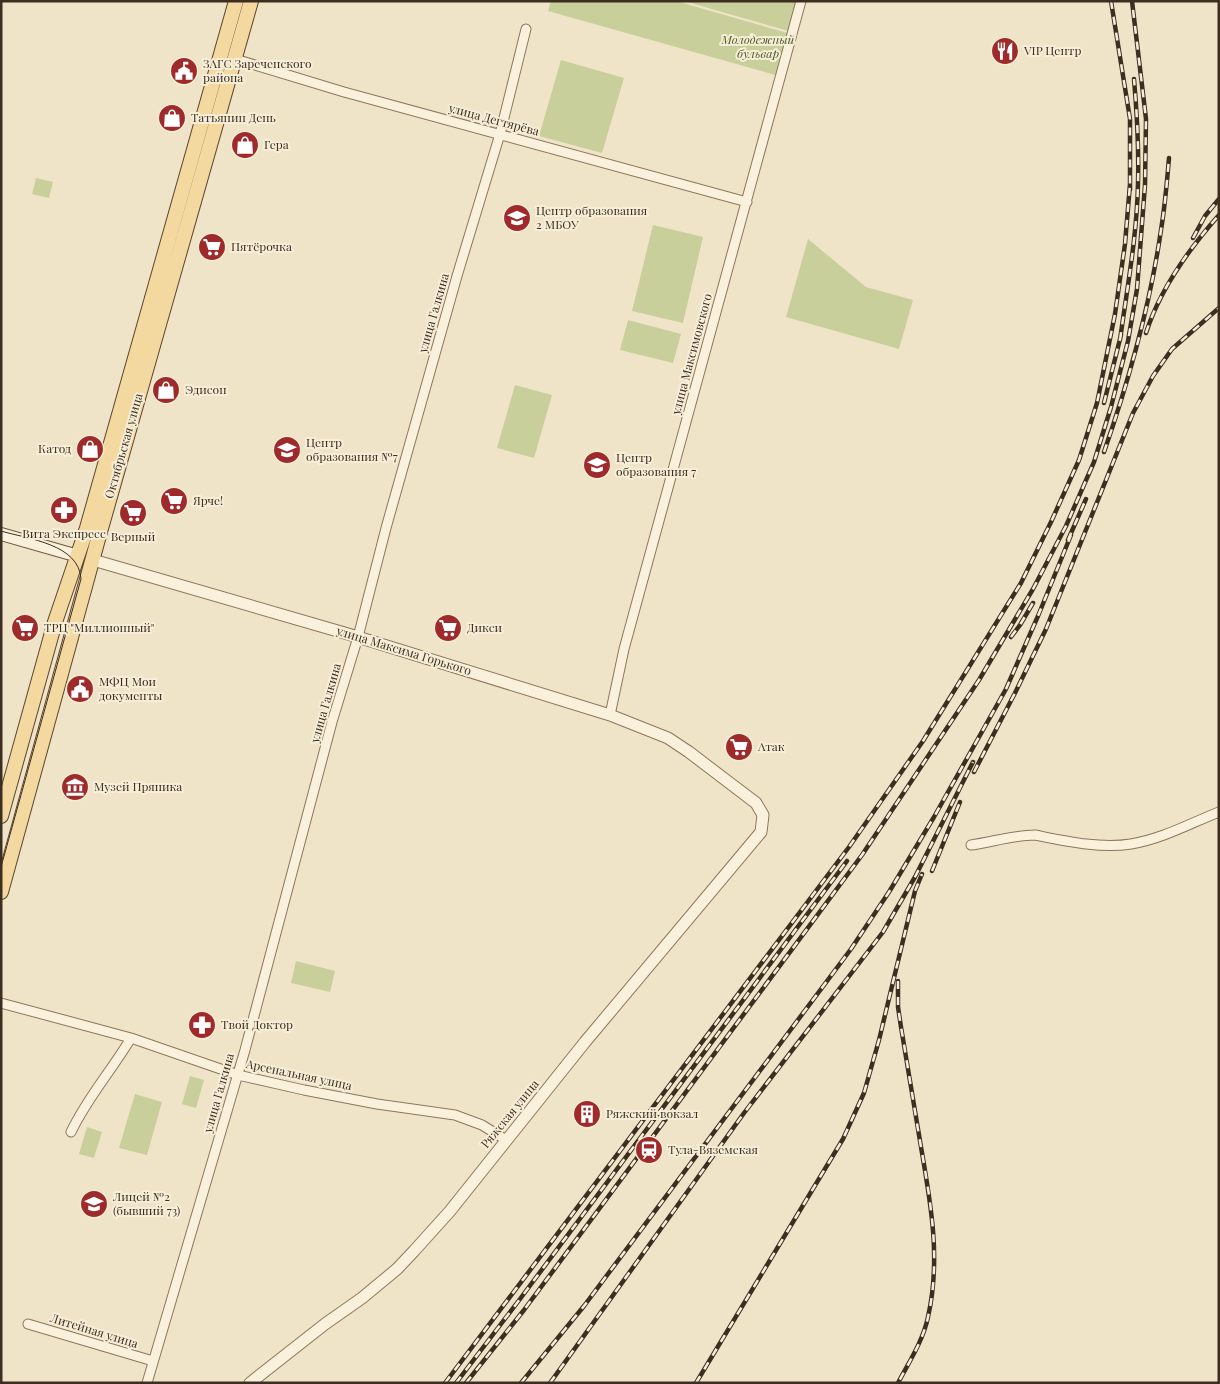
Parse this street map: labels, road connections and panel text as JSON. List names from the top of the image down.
{
  "streets": {
    "main road": ["Октябрьская улица", "улица Максима Горького"],
    "street": [
      "улица Дегтярёва",
      "улица Галкина",
      "улица Максимовского",
      "Арсенальная улица",
      "Ряжская улица",
      "Литейная улица"
    ]
  },
  "crossings": [
    ["улица Дегтярёва", "улица Галкина"],
    ["улица Дегтярёва", "улица Максимовского"],
    ["улица Дегтярёва", "Октябрьская улица"],
    ["улица Галкина", "улица Максима Горького"],
    ["улица Галкина", "Арсенальная улица"],
    ["улица Галкина", "Литейная улица"],
    ["улица Максимовского", "улица Максима Горького"],
    ["Октябрьская улица", "улица Максима Горького"],
    ["улица Максима Горького", "Ряжская улица"],
    ["Арсенальная улица", "Ряжская улица"]
  ],
  "parks": ["Молодежный бульвар"],
  "places": {
    "restaurant": ["VIP Центр"],
    "public building": ["ЗАГС Зареченского района", "МФЦ Мои документы"],
    "shop": [
      "Татьянин День",
      "Гера",
      "Эдисон",
      "Катод"
    ],
    "school or university": [
      "Центр образования 2 МБОУ",
      "Центр образования №7",
      "Центр образования 7",
      "Лицей №2 (бывший 73)"
    ],
    "supermarket": [
      "Пятёрочка",
      "Ярче!",
      "Верный",
      "ТРЦ \"Миллионный\"",
      "Дикси",
      "Атак"
    ],
    "pharmacy": ["Вита Экспресс", "Твой Доктор"],
    "museum": ["Музей Пряника"],
    "building": ["Ряжский вокзал"],
    "station": ["Тула-Вяземская"]
  }
}
